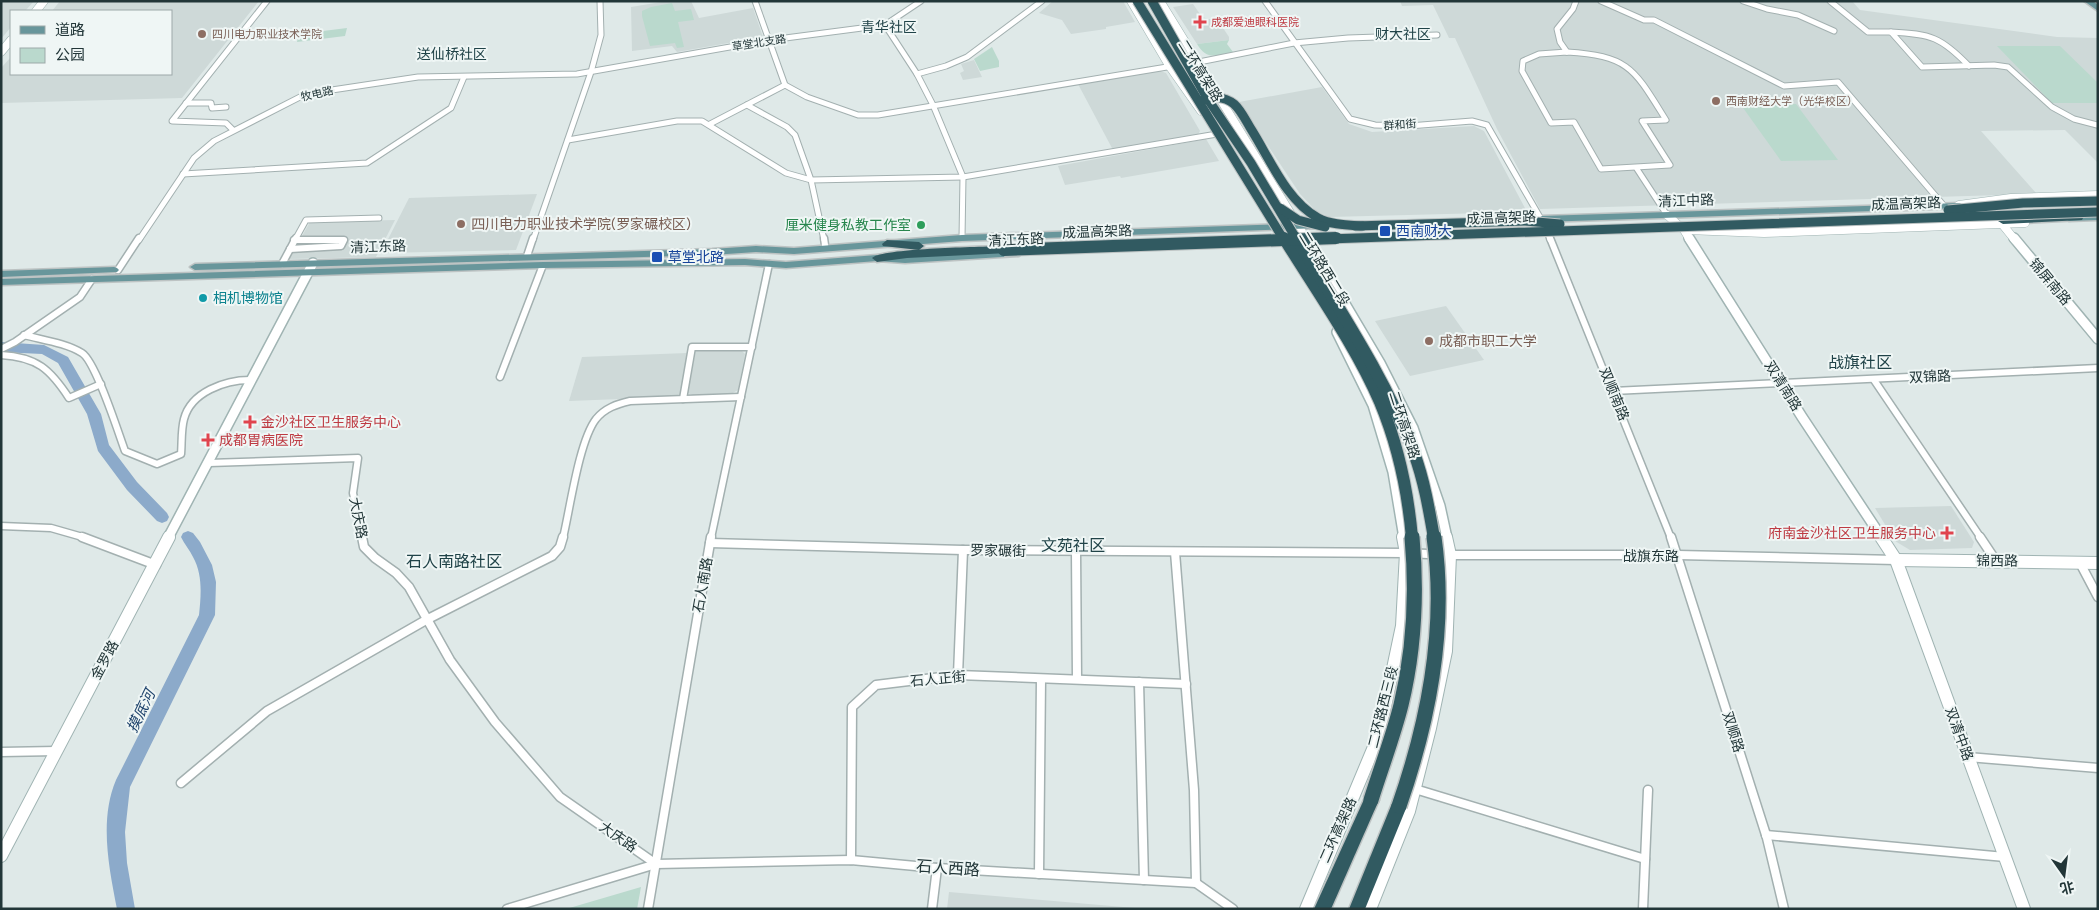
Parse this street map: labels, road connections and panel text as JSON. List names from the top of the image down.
{
  "streets": {
    "highway": ["二环高架路", "成温高架路"],
    "main road": [
      "清江中路",
      "清江东路",
      "二环路西二段",
      "锦屏南路",
      "双清南路",
      "锦西路",
      "金罗路",
      "二环路西三段",
      "双清中路"
    ],
    "street": [
      "草堂北支路",
      "牧电路",
      "群和街",
      "双锦路",
      "双顺南路",
      "大庆路",
      "罗家碾街",
      "战旗东路",
      "石人南路",
      "石人正街",
      "双顺路",
      "石人西路"
    ]
  },
  "crossings": [
    ["草堂北支路", "牧电路"],
    ["二环高架路", "清江中路"],
    ["二环高架路", "清江东路"],
    ["二环高架路", "二环路西二段"],
    ["牧电路", "清江东路"],
    ["群和街", "清江中路"],
    ["清江中路", "成温高架路"],
    ["清江中路", "清江东路"],
    ["清江中路", "二环路西二段"],
    ["清江中路", "锦屏南路"],
    ["清江中路", "双清南路"],
    ["清江中路", "双顺南路"],
    ["成温高架路", "清江东路"],
    ["清江东路", "二环路西二段"],
    ["清江东路", "石人南路"],
    ["二环路西二段", "罗家碾街"],
    ["二环路西二段", "战旗东路"],
    ["二环路西二段", "二环路西三段"],
    ["双锦路", "双清南路"],
    ["双锦路", "双顺南路"],
    ["双清南路", "战旗东路"],
    ["双清南路", "锦西路"],
    ["双清南路", "双清中路"],
    ["双顺南路", "战旗东路"],
    ["双顺南路", "双顺路"],
    ["大庆路", "石人南路"],
    ["大庆路", "金罗路"],
    ["大庆路", "石人西路"],
    ["罗家碾街", "战旗东路"],
    ["罗家碾街", "石人南路"],
    ["罗家碾街", "二环路西三段"],
    ["战旗东路", "锦西路"],
    ["战旗东路", "二环路西三段"],
    ["战旗东路", "双顺路"],
    ["战旗东路", "双清中路"],
    ["锦西路", "双清中路"],
    ["石人南路", "石人西路"],
    ["石人正街", "石人西路"]
  ],
  "districts": [
    "青华社区",
    "财大社区",
    "送仙桥社区",
    "战旗社区",
    "文苑社区",
    "石人南路社区"
  ],
  "water": ["摸底河"],
  "places": {
    "health": [
      "成都爱迪眼科医院",
      "金沙社区卫生服务中心",
      "成都胃病医院",
      "府南金沙社区卫生服务中心"
    ],
    "other": [
      "四川电力职业技术学院",
      "西南财经大学（光华校区）",
      "四川电力职业技术学院(罗家碾校区)",
      "厘米健身私教工作室",
      "相机博物馆",
      "成都市职工大学"
    ],
    "transit": ["西南财大", "草堂北路"]
  },
  "legend": ["道路", "公园"],
  "north": "bottom"
}
